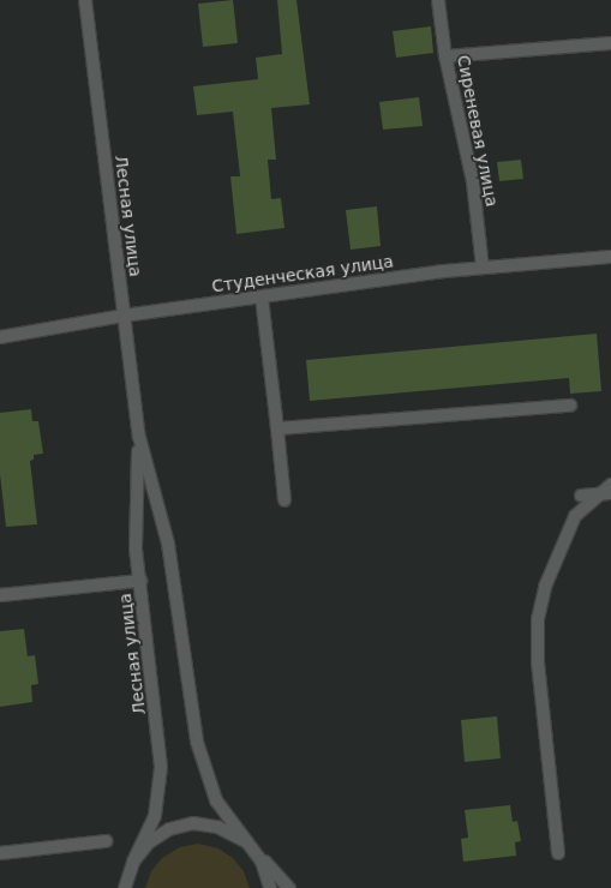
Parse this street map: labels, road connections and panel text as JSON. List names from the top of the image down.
{
  "streets": {
    "street": ["Сиреневая улица", "Лесная улица", "Студенческая улица"]
  },
  "crossings": [
    ["Сиреневая улица", "Студенческая улица"],
    ["Лесная улица", "Студенческая улица"]
  ]
}
